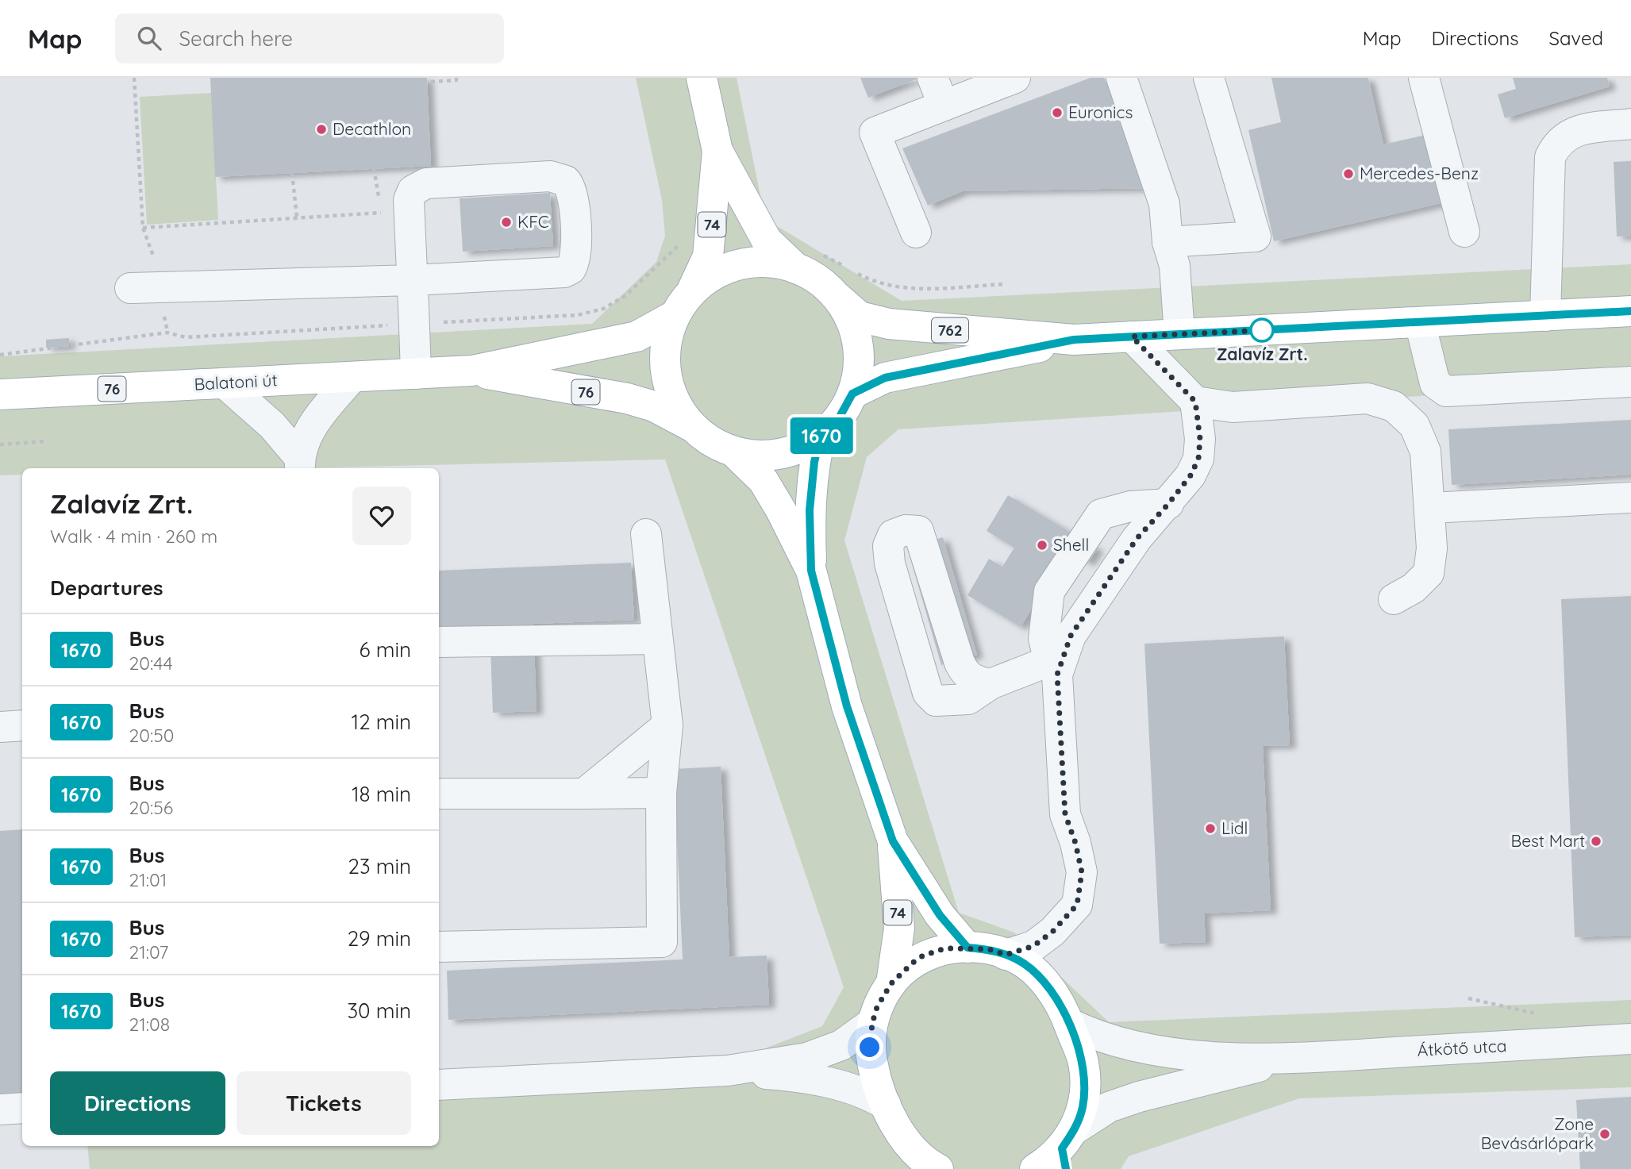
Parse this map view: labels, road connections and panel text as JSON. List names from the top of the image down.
{
  "streets": {
    "main road": [
      "74",
      "762",
      "Balatoni út",
      "76"
    ],
    "street": ["Átkötő utca"]
  },
  "crossings": [
    ["74", "762"],
    ["74", "76"],
    ["74", "Átkötő utca"],
    ["762", "76"],
    ["Balatoni út", "76"]
  ],
  "places": [
    "Euronics",
    "Decathlon",
    "Mercedes-Benz",
    "KFC",
    "Zalavíz Zrt.",
    "Shell",
    "Lidl",
    "Best Mart",
    "Zone Bevásárlópark"
  ],
  "lines": ["bus line 1670"],
  "page": {
    "header": "Map",
    "search": "Search here",
    "nav": ["Map", "Directions", "Saved"],
    "on_map": "1670",
    "heading": [
      ["Zalavíz Zrt.", "Walk · 4 min · 260 m"],
      "Departures"
    ],
    "list": [
      {
        "mark": "1670",
        "name": "Bus",
        "note": "20:44",
        "value": "6 min"
      },
      {
        "mark": "1670",
        "name": "Bus",
        "note": "20:50",
        "value": "12 min"
      },
      {
        "mark": "1670",
        "name": "Bus",
        "note": "20:56",
        "value": "18 min"
      },
      {
        "mark": "1670",
        "name": "Bus",
        "note": "21:01",
        "value": "23 min"
      },
      {
        "mark": "1670",
        "name": "Bus",
        "note": "21:07",
        "value": "29 min"
      },
      {
        "mark": "1670",
        "name": "Bus",
        "note": "21:08",
        "value": "30 min"
      }
    ],
    "buttons": ["Directions", "Tickets"]
  }
}
